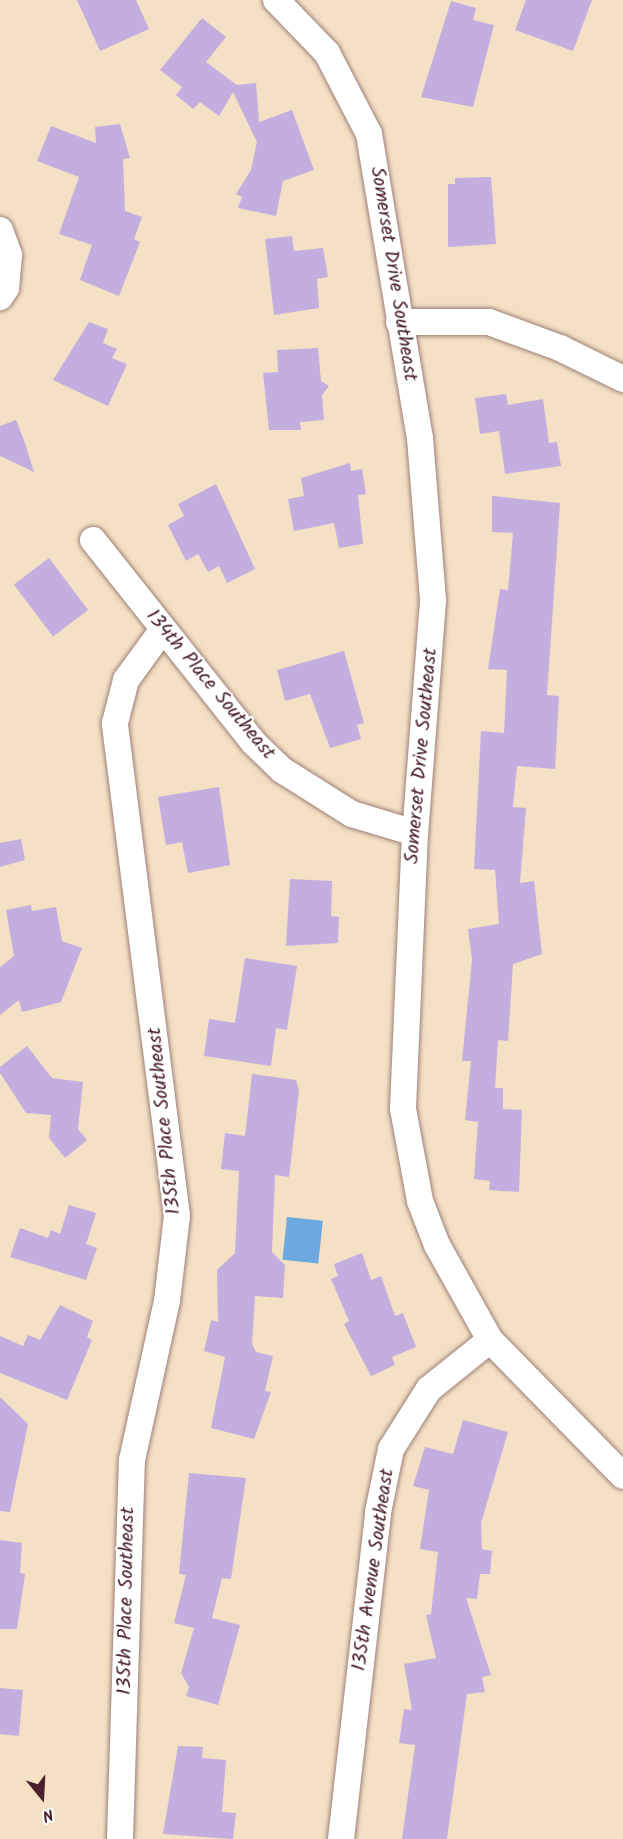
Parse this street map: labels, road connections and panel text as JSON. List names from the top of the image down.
{
  "streets": {
    "street": [
      "Somerset Drive Southeast",
      "134th Place Southeast",
      "135th Place Southeast",
      "135th Avenue Southeast"
    ]
  },
  "crossings": [
    ["Somerset Drive Southeast", "134th Place Southeast"],
    ["Somerset Drive Southeast", "135th Avenue Southeast"],
    ["134th Place Southeast", "135th Place Southeast"]
  ],
  "north": "bottom"
}
